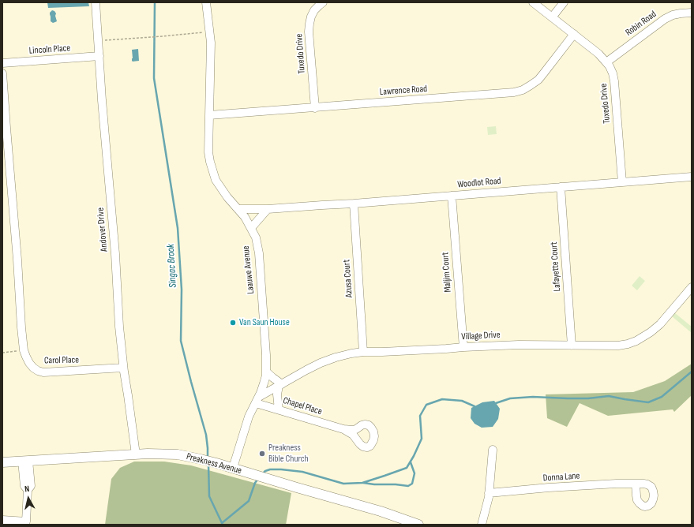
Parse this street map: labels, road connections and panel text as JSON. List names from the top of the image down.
{
  "streets": {
    "main road": ["Preakness Avenue"],
    "street": [
      "Robin Road",
      "Lincoln Place",
      "Tuxedo Drive",
      "Lawrence Road",
      "Woodlot Road",
      "Andover Drive",
      "Lafayette Court",
      "Laauwe Avenue",
      "Maljim Court",
      "Azusa Court",
      "Village Drive",
      "Carol Place",
      "Chapel Place",
      "Donna Lane"
    ]
  },
  "crossings": [
    ["Robin Road", "Tuxedo Drive"],
    ["Lincoln Place", "Andover Drive"],
    ["Tuxedo Drive", "Lawrence Road"],
    ["Tuxedo Drive", "Woodlot Road"],
    ["Lawrence Road", "Laauwe Avenue"],
    ["Woodlot Road", "Lafayette Court"],
    ["Woodlot Road", "Laauwe Avenue"],
    ["Woodlot Road", "Maljim Court"],
    ["Woodlot Road", "Azusa Court"],
    ["Andover Drive", "Carol Place"],
    ["Andover Drive", "Preakness Avenue"],
    ["Lafayette Court", "Village Drive"],
    ["Laauwe Avenue", "Village Drive"],
    ["Laauwe Avenue", "Chapel Place"],
    ["Laauwe Avenue", "Preakness Avenue"],
    ["Maljim Court", "Village Drive"],
    ["Azusa Court", "Village Drive"],
    ["Village Drive", "Chapel Place"]
  ],
  "water": ["Singac Brook"],
  "places": ["Van Saun House", "Preakness Bible Church"],
  "north": "top"
}
